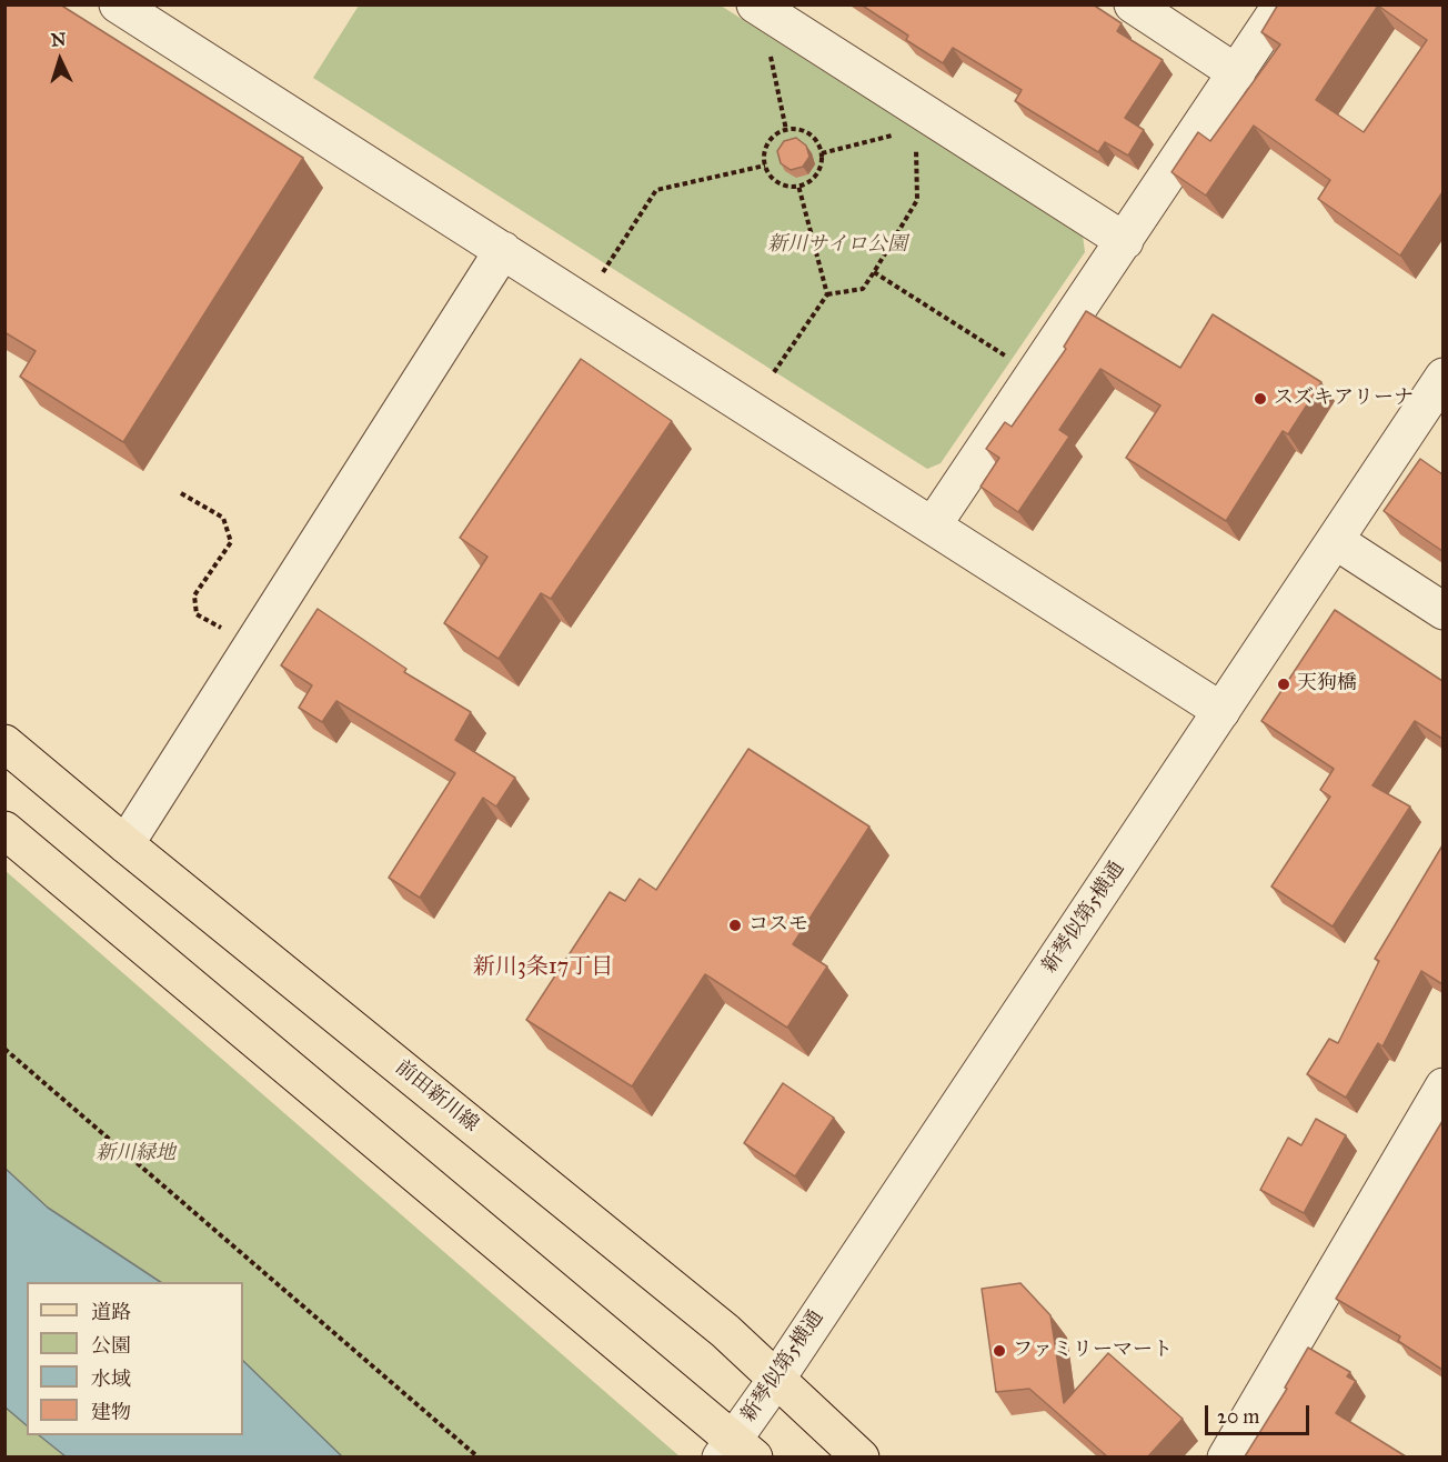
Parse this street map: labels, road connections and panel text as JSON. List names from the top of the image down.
{
  "streets": {
    "main road": ["前田新川線"],
    "street": ["新琴似第5横通"]
  },
  "crossings": [
    ["新琴似第5横通", "前田新川線"]
  ],
  "districts": ["新川3条17丁目"],
  "parks": ["新川サイロ公園", "新川緑地"],
  "places": [
    "スズキアリーナ",
    "天狗橋",
    "コスモ",
    "ファミリーマート"
  ],
  "legend": [
    "道路",
    "公園",
    "水域",
    "建物"
  ],
  "scale_bar": "20 m",
  "north": "top"
}
